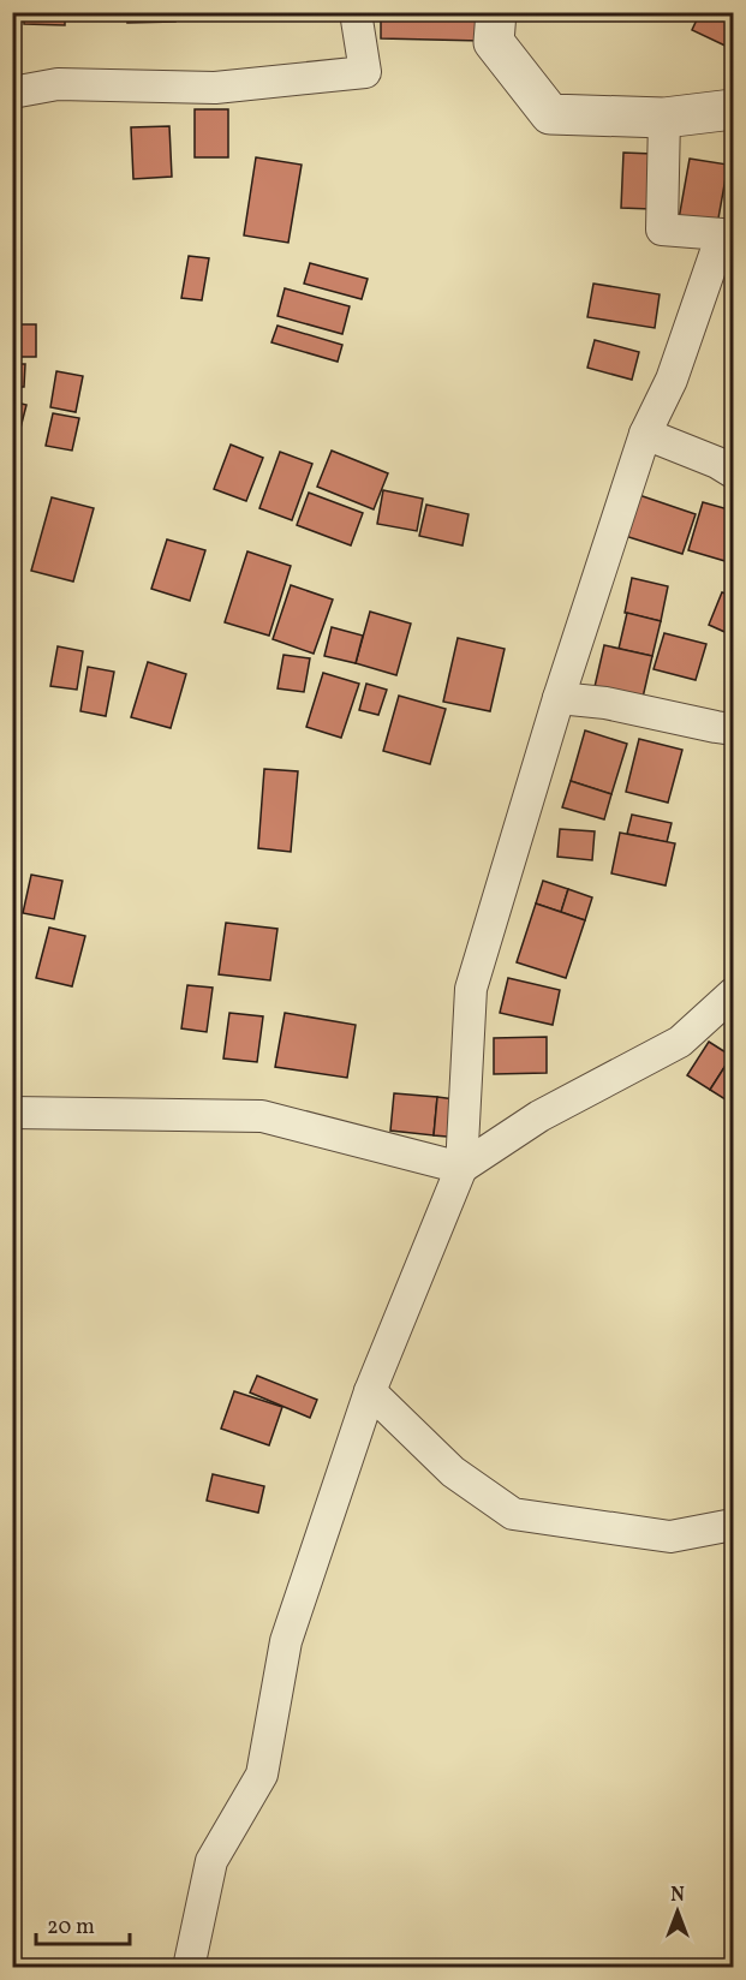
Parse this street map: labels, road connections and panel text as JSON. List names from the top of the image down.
{
  "scale_bar": "20 m",
  "north": "top"
}
